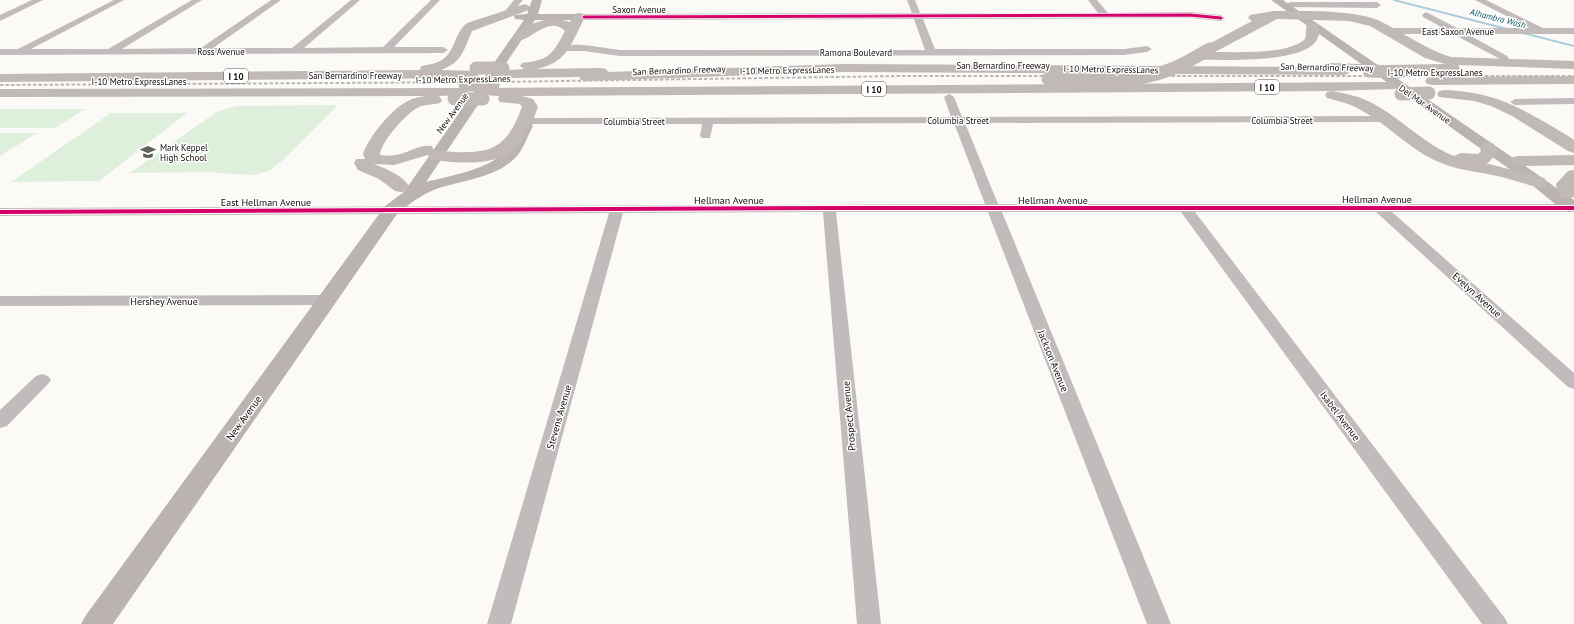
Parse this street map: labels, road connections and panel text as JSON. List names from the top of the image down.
{
  "streets": {
    "highway": ["San Bernardino Freeway", "I-10 Metro ExpressLanes", "I 10"],
    "main road": ["Saxon Avenue", "Del Mar Avenue", "New Avenue"],
    "street": [
      "East Saxon Avenue",
      "Ross Avenue",
      "Ramona Boulevard",
      "Columbia Street",
      "Hellman Avenue",
      "East Hellman Avenue",
      "Evelyn Avenue",
      "Hershey Avenue",
      "Jackson Avenue",
      "Prospect Avenue",
      "Isabel Avenue",
      "Stevens Avenue"
    ]
  },
  "crossings": [
    ["Saxon Avenue", "New Avenue"],
    ["San Bernardino Freeway", "I-10 Metro ExpressLanes"],
    ["Del Mar Avenue", "Hellman Avenue"],
    ["New Avenue", "East Hellman Avenue"],
    ["New Avenue", "Hershey Avenue"],
    ["Columbia Street", "Jackson Avenue"],
    ["Hellman Avenue", "East Hellman Avenue"],
    ["Hellman Avenue", "Evelyn Avenue"],
    ["Hellman Avenue", "Jackson Avenue"],
    ["Hellman Avenue", "Prospect Avenue"],
    ["Hellman Avenue", "Isabel Avenue"],
    ["Hellman Avenue", "Stevens Avenue"]
  ],
  "water": ["Alhambra Wash"],
  "places": {
    "school or university": ["Mark Keppel High School"]
  }
}
